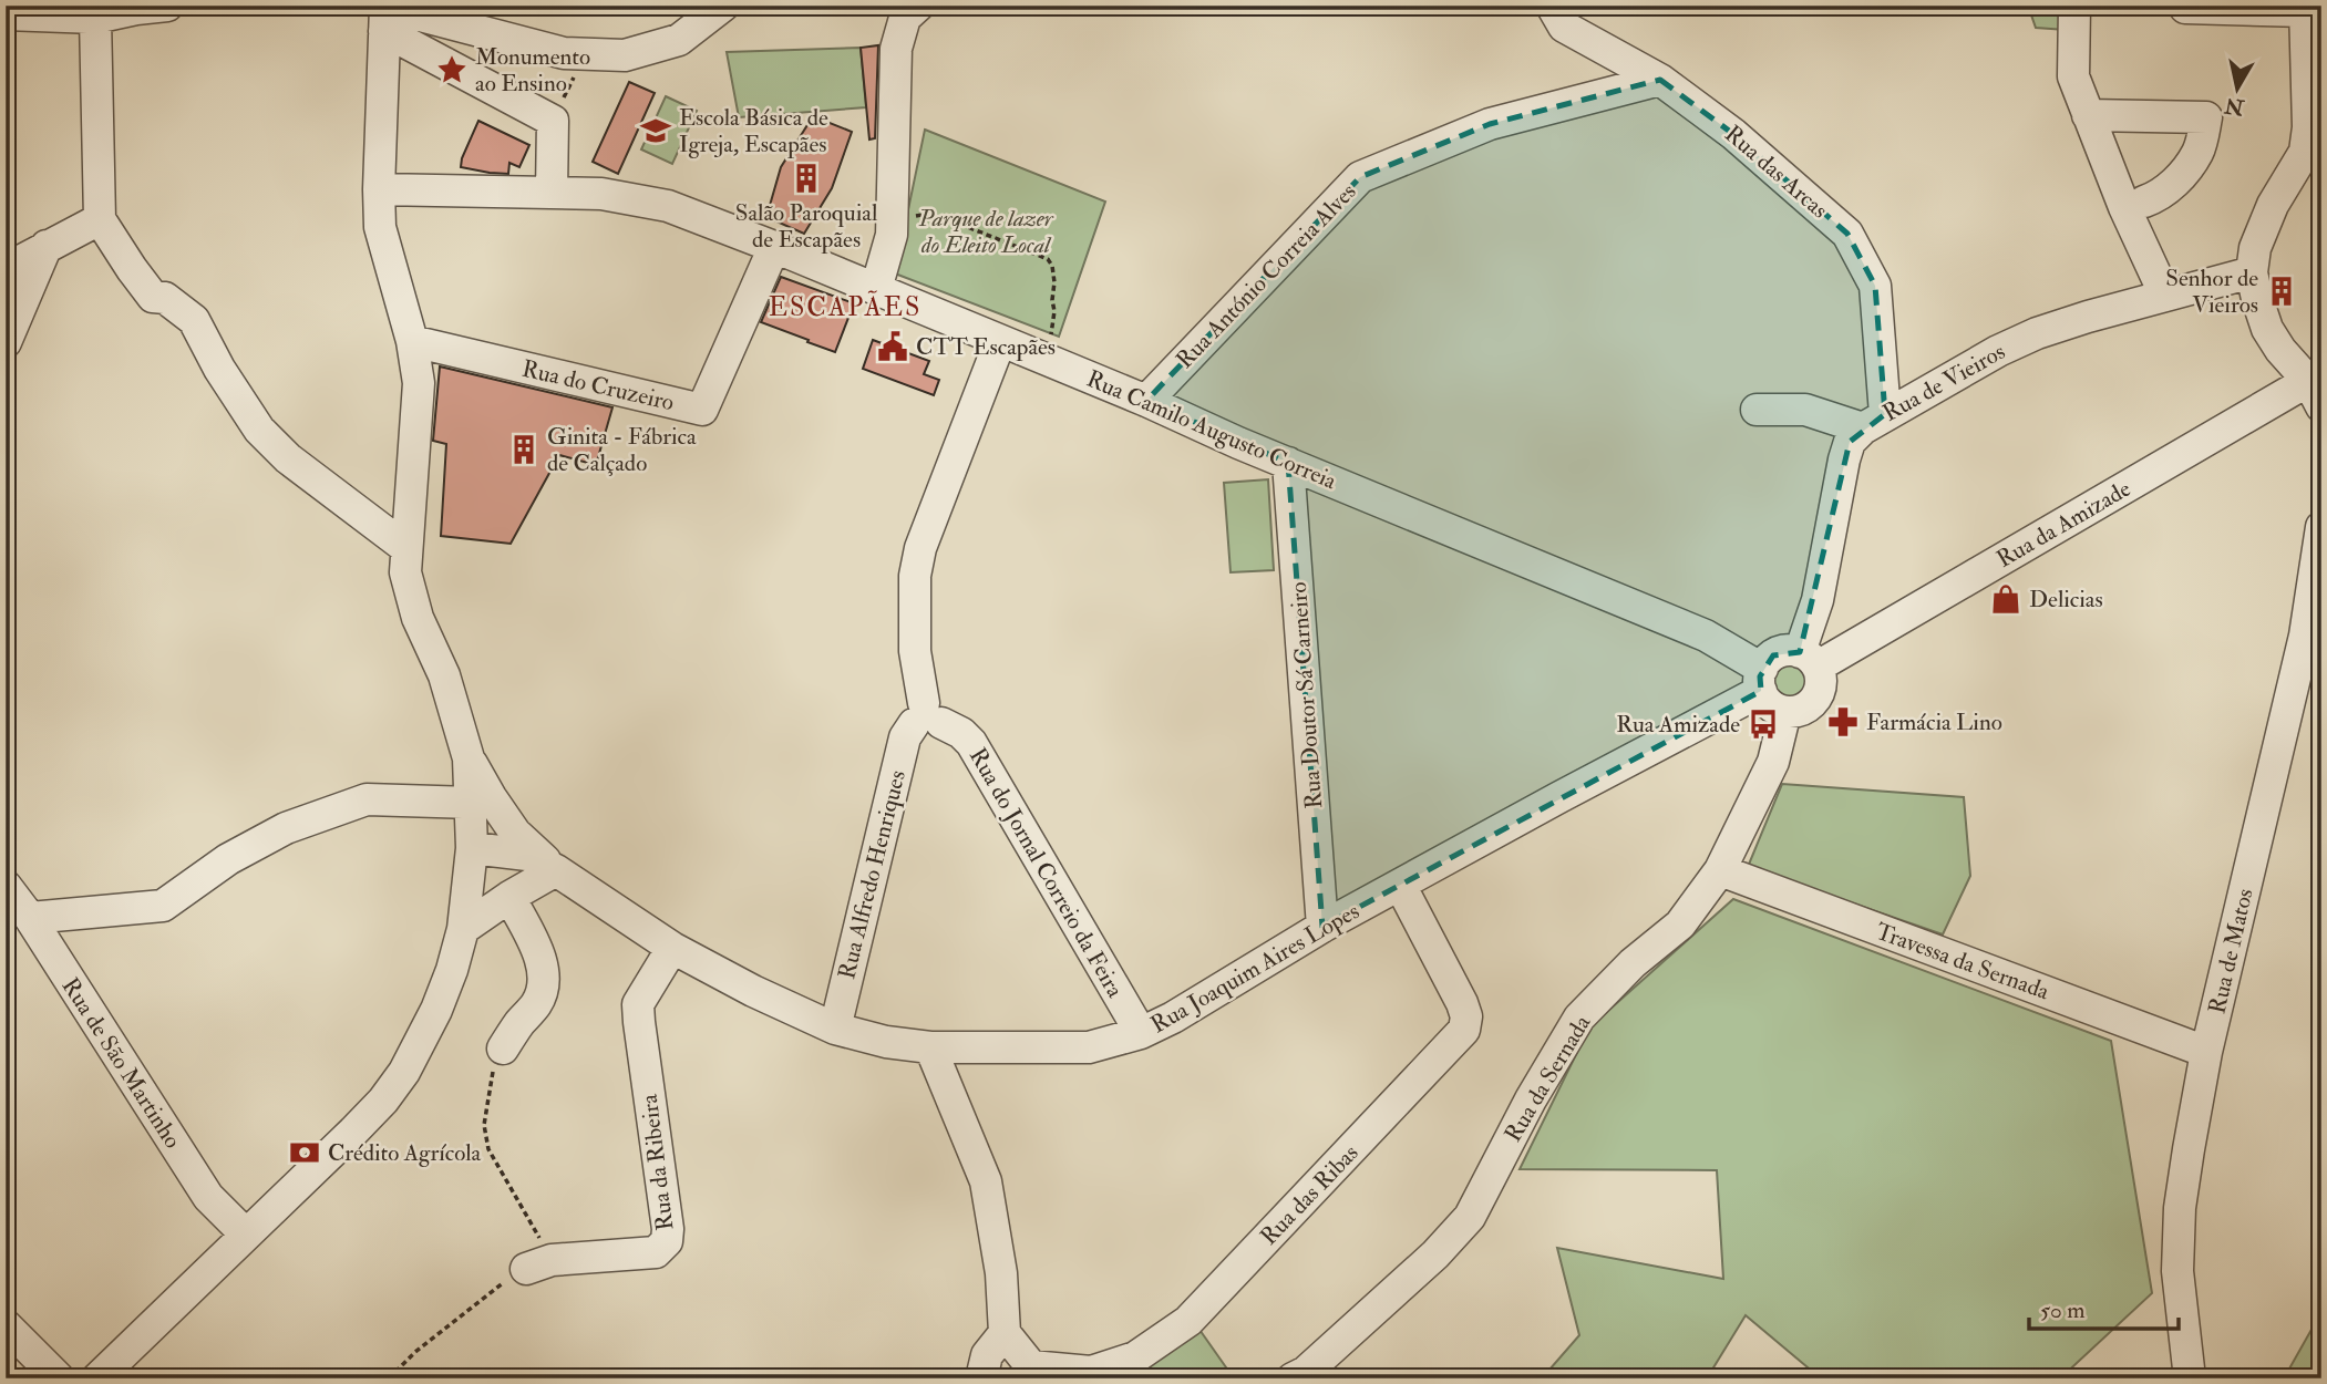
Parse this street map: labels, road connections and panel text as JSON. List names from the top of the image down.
{
  "streets": {
    "street": [
      "Rua das Arcas",
      "Rua António Correia Alves",
      "Rua de Vieiros",
      "Rua do Cruzeiro",
      "Rua Camilo Augusto Correia",
      "Rua da Amizade",
      "Rua Doutor Sá Carneiro",
      "Rua do Jornal Correio da Feira",
      "Rua Alfredo Henriques",
      "Rua de Matos",
      "Travessa da Sernada",
      "Rua Joaquim Aires Lopes",
      "Rua de São Martinho",
      "Rua da Sernada",
      "Rua da Ribeira",
      "Rua das Ribas"
    ]
  },
  "crossings": [
    ["Rua das Arcas", "Rua António Correia Alves"],
    ["Rua das Arcas", "Rua de Vieiros"],
    ["Rua António Correia Alves", "Rua Camilo Augusto Correia"],
    ["Rua de Vieiros", "Rua Camilo Augusto Correia"],
    ["Rua de Vieiros", "Rua da Amizade"],
    ["Rua de Vieiros", "Rua Joaquim Aires Lopes"],
    ["Rua de Vieiros", "Rua da Sernada"],
    ["Rua do Cruzeiro", "Rua Camilo Augusto Correia"],
    ["Rua Camilo Augusto Correia", "Rua da Amizade"],
    ["Rua Camilo Augusto Correia", "Rua Doutor Sá Carneiro"],
    ["Rua Camilo Augusto Correia", "Rua Joaquim Aires Lopes"],
    ["Rua Camilo Augusto Correia", "Rua da Sernada"],
    ["Rua da Amizade", "Rua Joaquim Aires Lopes"],
    ["Rua da Amizade", "Rua da Sernada"],
    ["Rua Doutor Sá Carneiro", "Rua Joaquim Aires Lopes"],
    ["Rua do Jornal Correio da Feira", "Rua Alfredo Henriques"],
    ["Rua do Jornal Correio da Feira", "Rua Joaquim Aires Lopes"],
    ["Rua Alfredo Henriques", "Rua Joaquim Aires Lopes"],
    ["Rua de Matos", "Travessa da Sernada"],
    ["Travessa da Sernada", "Rua da Sernada"],
    ["Rua Joaquim Aires Lopes", "Rua da Sernada"],
    ["Rua Joaquim Aires Lopes", "Rua da Ribeira"],
    ["Rua Joaquim Aires Lopes", "Rua das Ribas"]
  ],
  "districts": ["ESCAPÃES"],
  "parks": ["Parque de lazer do Eleito Local"],
  "places": {
    "place": ["Monumento ao Ensino"],
    "school or university": ["Escola Básica de Igreja, Escapães"],
    "building": ["Salão Paroquial de Escapães", "Senhor de Vieiros", "Ginita - Fábrica de Calçado"],
    "public building": ["CTT Escapães"],
    "shop": ["Delicias"],
    "pharmacy": ["Farmácia Lino"],
    "bus stop": ["Rua Amizade"],
    "bank": ["Crédito Agrícola"]
  },
  "scale_bar": "50 m",
  "north": "bottom"
}
